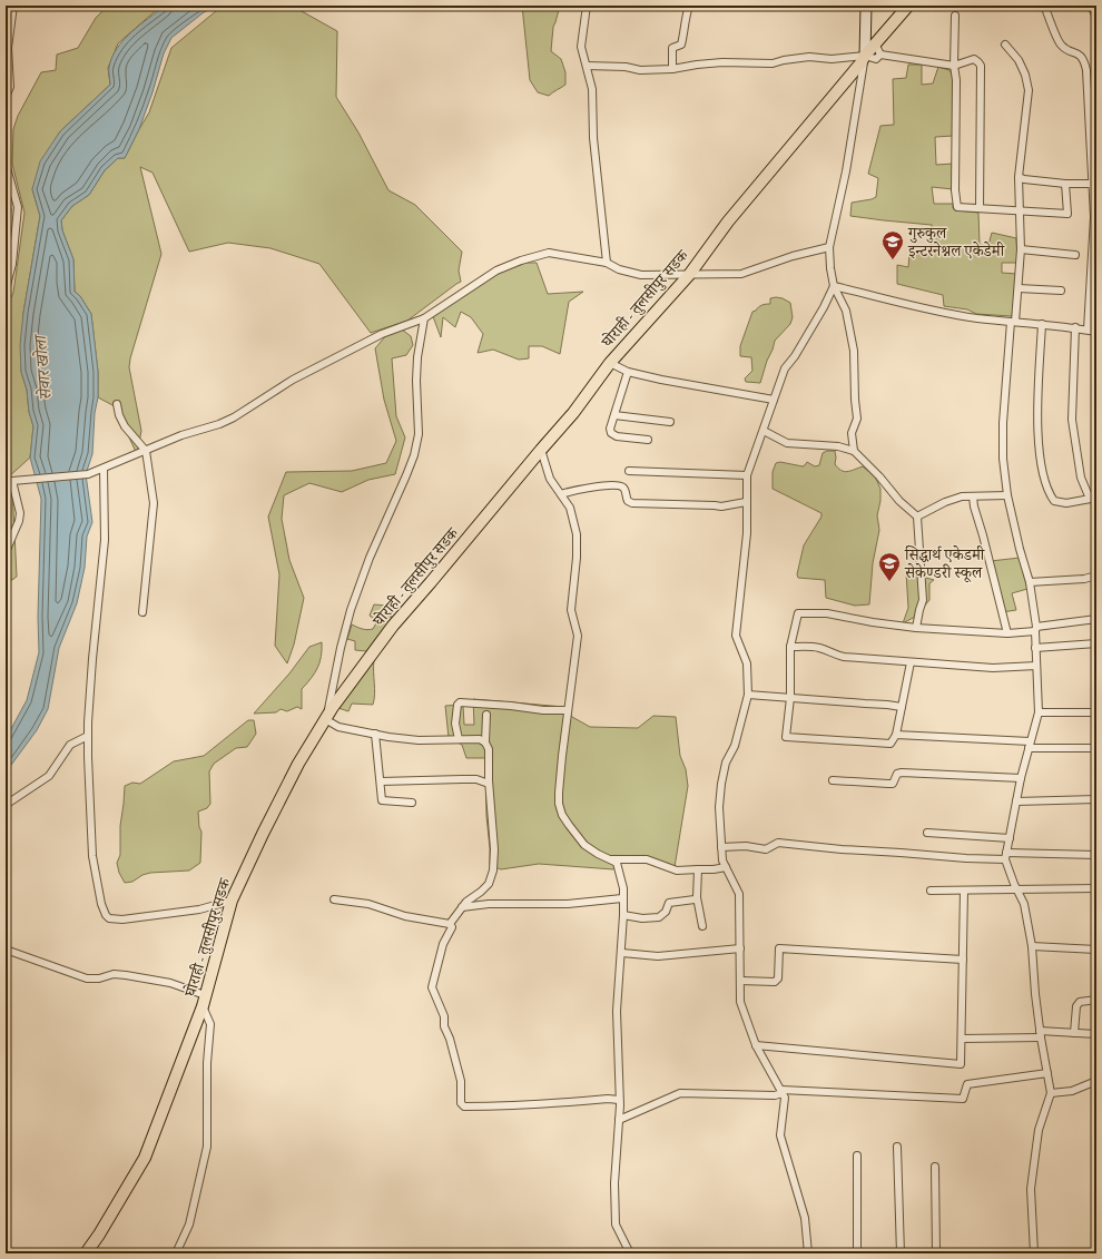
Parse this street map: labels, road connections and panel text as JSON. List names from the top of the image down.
{
  "streets": {
    "main road": ["घोराही - तुलसीपुर सडक"]
  },
  "water": ["सेवार खोला"],
  "places": {
    "school or university": ["गुरुकुल इन्टरनेश्नल एकेडेमी", "सिद्धार्थ एकेडमी सेकेण्डरी स्कूल"]
  }
}
